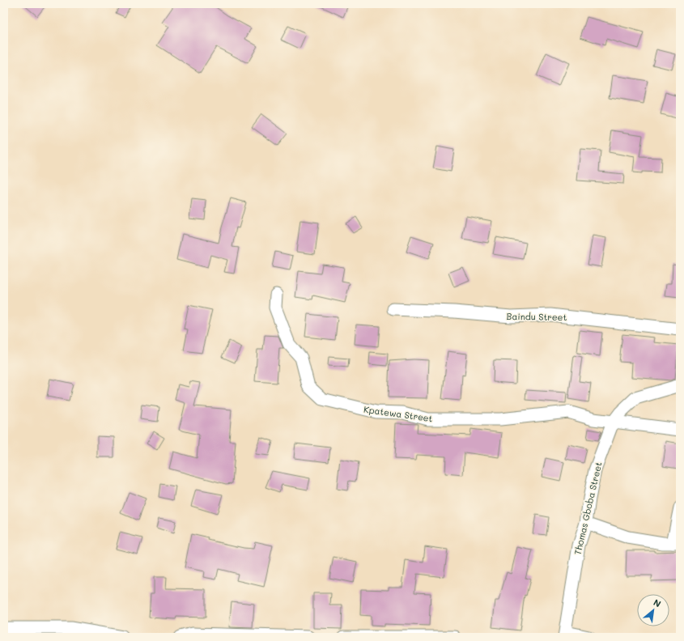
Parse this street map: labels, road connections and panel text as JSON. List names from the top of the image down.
{
  "streets": {
    "street": ["Baindu Street", "Kpatewa Street", "Thomas Gboba Street"]
  },
  "crossings": [
    ["Kpatewa Street", "Thomas Gboba Street"]
  ],
  "north": "top right"
}
